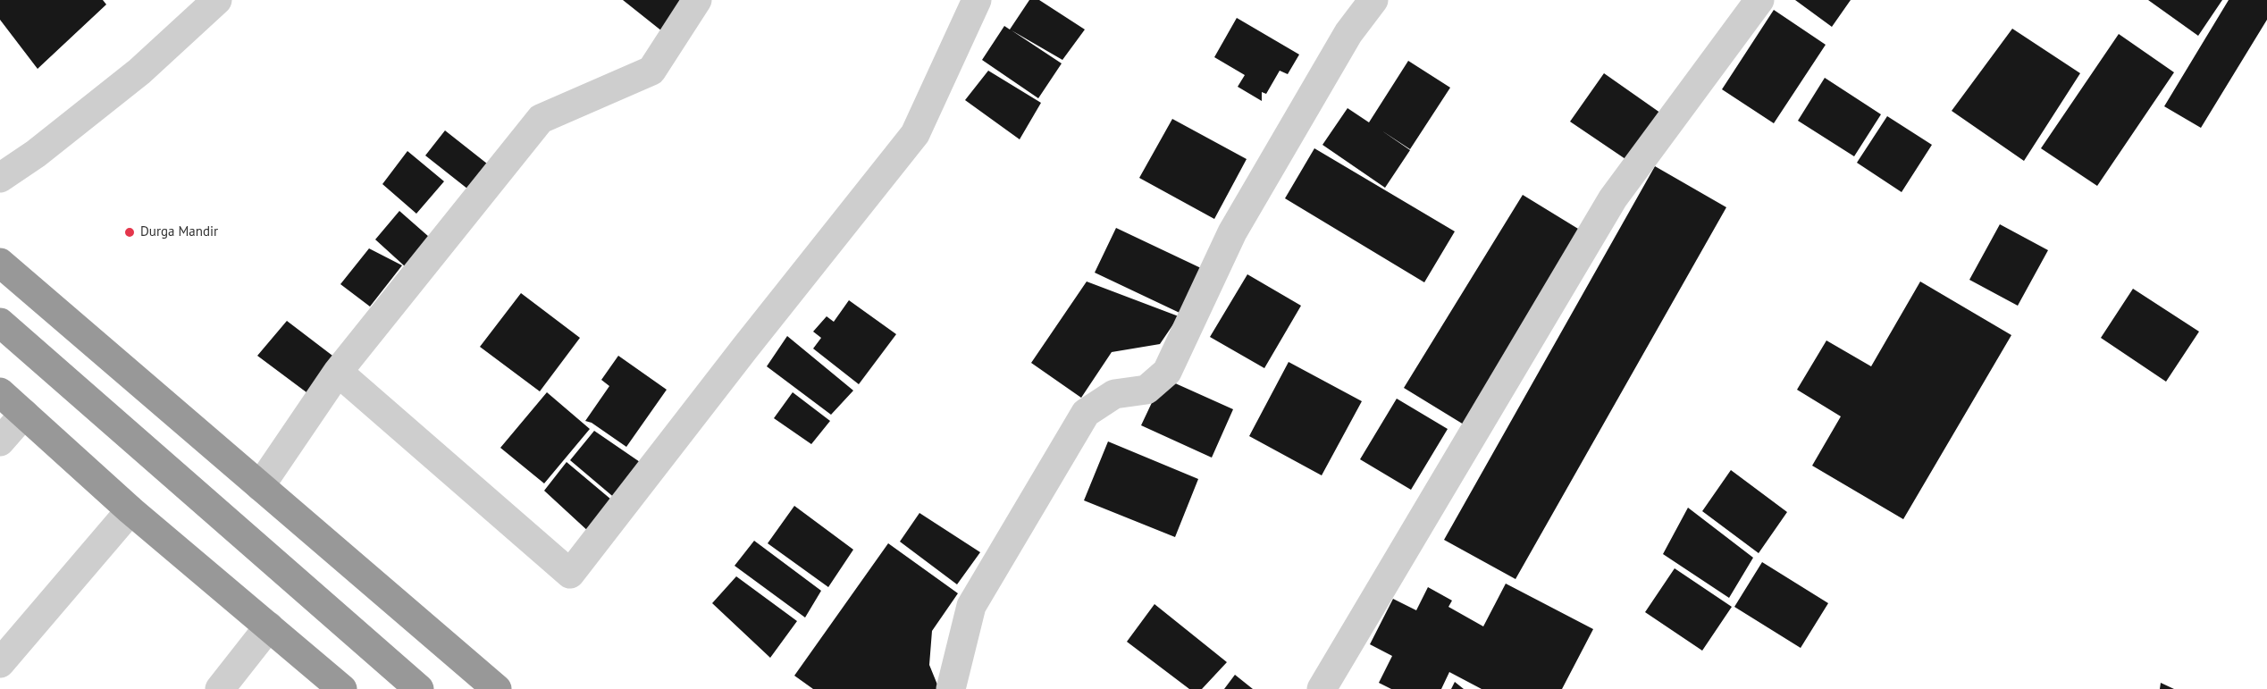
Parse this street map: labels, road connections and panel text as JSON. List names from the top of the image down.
{
  "places": ["Durga Mandir"]
}
